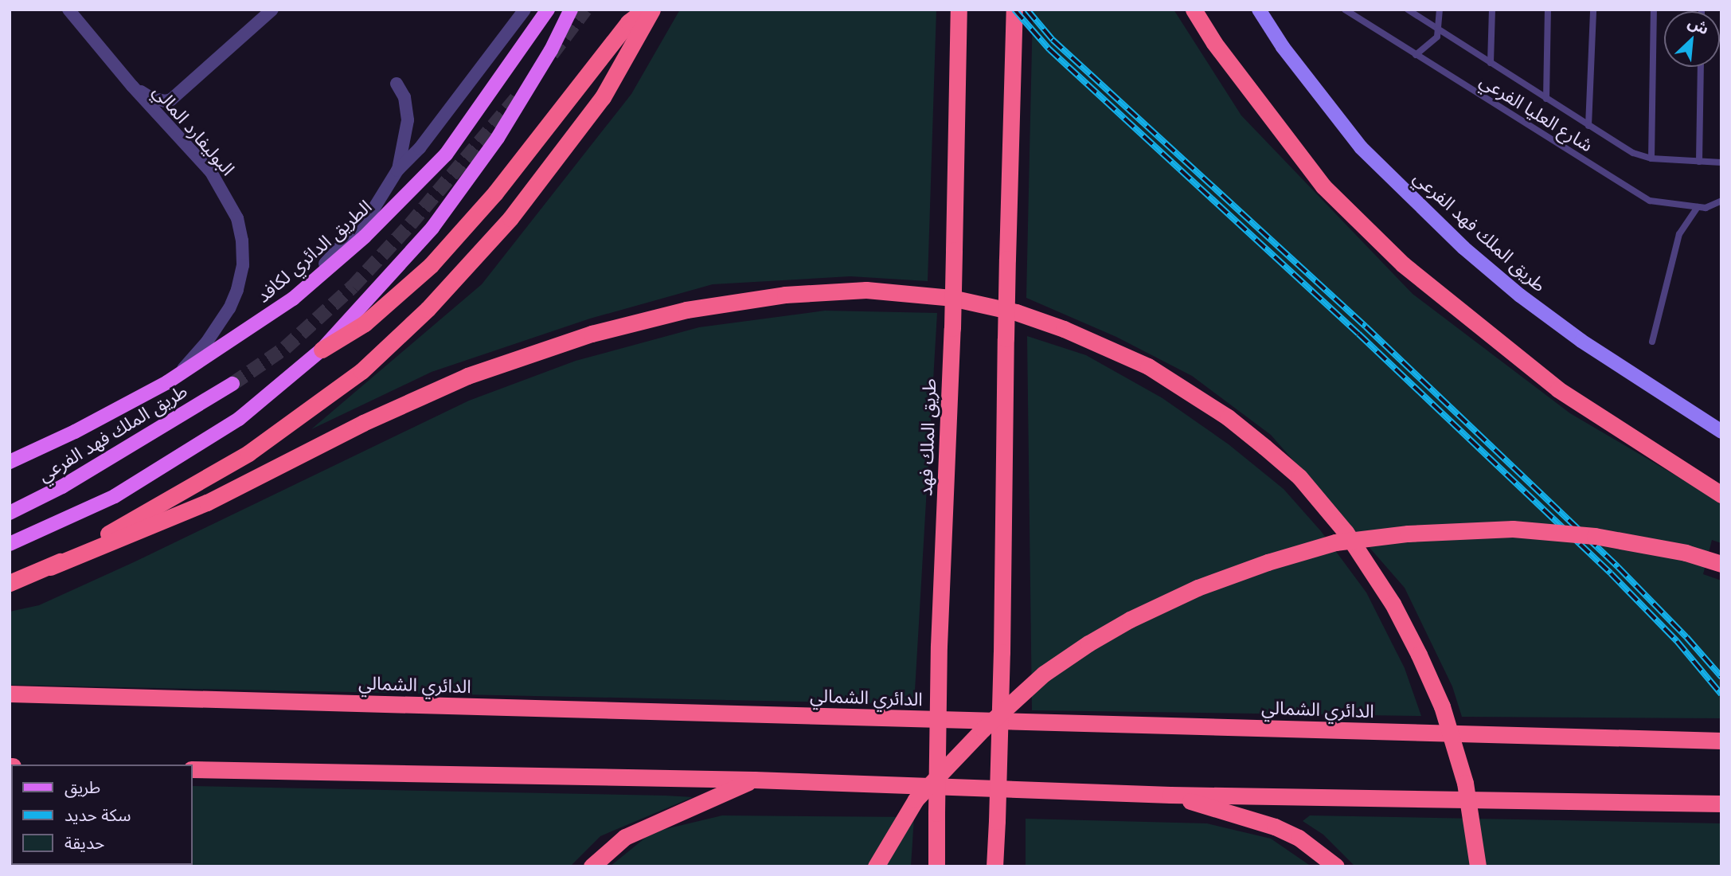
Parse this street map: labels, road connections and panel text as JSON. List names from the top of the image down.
{
  "streets": {
    "highway": ["طريق الملك فهد", "الدائري الشمالي"],
    "main road": ["طريق الملك فهد الفرعي", "الطريق الدائري لكافد"],
    "street": ["البوليفارد المالي"],
    "lane": ["شارع العليا الفرعي"]
  },
  "crossings": [
    ["البوليفارد المالي", "الطريق الدائري لكافد"]
  ],
  "legend": ["طريق", "سكة حديد", "حديقة"],
  "north": "top right"
}
